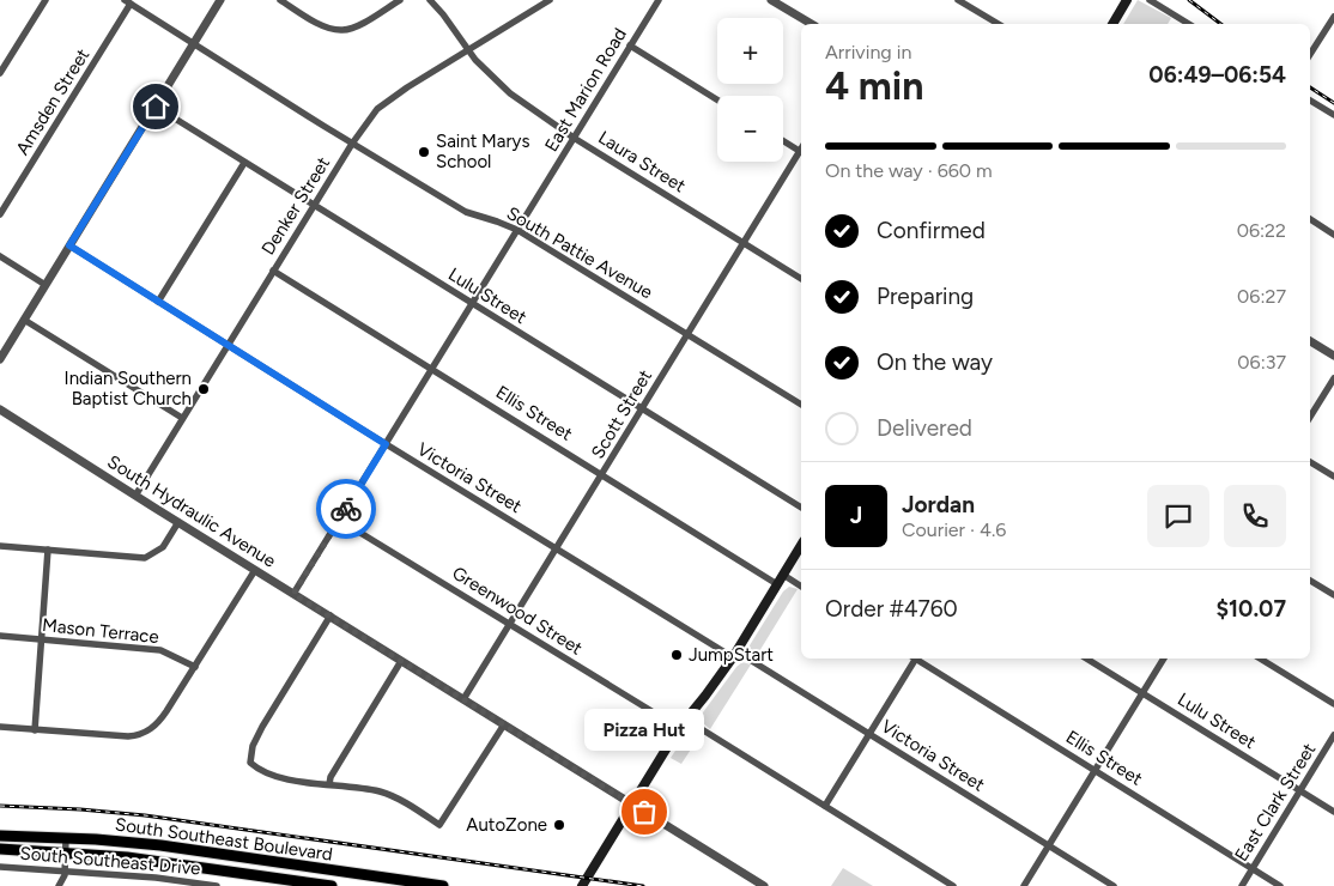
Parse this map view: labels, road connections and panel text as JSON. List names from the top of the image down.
{
  "streets": {
    "main road": ["South Southeast Boulevard"],
    "street": [
      "East Marion Road",
      "Amsden Street",
      "Laura Street",
      "Denker Street",
      "South Pattie Avenue",
      "Lulu Street",
      "Ellis Street",
      "Scott Street",
      "Victoria Street",
      "South Hydraulic Avenue",
      "Greenwood Street",
      "Mason Terrace",
      "East Clark Street",
      "South Southeast Drive"
    ]
  },
  "crossings": [
    ["East Marion Road", "Laura Street"],
    ["East Marion Road", "South Pattie Avenue"],
    ["East Marion Road", "Lulu Street"],
    ["East Marion Road", "Ellis Street"],
    ["East Marion Road", "Victoria Street"],
    ["East Marion Road", "South Hydraulic Avenue"],
    ["East Marion Road", "Greenwood Street"],
    ["Amsden Street", "South Pattie Avenue"],
    ["Laura Street", "Denker Street"],
    ["Laura Street", "Scott Street"],
    ["Denker Street", "South Pattie Avenue"],
    ["Denker Street", "Lulu Street"],
    ["Denker Street", "Ellis Street"],
    ["Denker Street", "Victoria Street"],
    ["Denker Street", "South Hydraulic Avenue"],
    ["South Pattie Avenue", "Scott Street"],
    ["Lulu Street", "Scott Street"],
    ["Lulu Street", "East Clark Street"],
    ["Ellis Street", "Scott Street"],
    ["Ellis Street", "East Clark Street"],
    ["Scott Street", "Victoria Street"],
    ["Scott Street", "South Hydraulic Avenue"],
    ["Scott Street", "Greenwood Street"]
  ],
  "places": [
    "Saint Marys School",
    "Indian Southern Baptist Church",
    "JumpStart",
    "Pizza Hut",
    "AutoZone"
  ],
  "page": {
    "map_buttons": ["+", "−"],
    "heading": ["4 min", "Arriving in", "06:49–06:54"],
    "panel": [
      "Jordan",
      "Courier · 4.6",
      "Order #4760",
      "$10.07"
    ],
    "bar": "On the way · 660 m",
    "list": [
      ["Confirmed", "06:22"],
      ["Preparing", "06:27"],
      ["On the way", "06:37"],
      "Delivered"
    ],
    "round": "J",
    "bubble": "Pizza Hut"
  }
}
